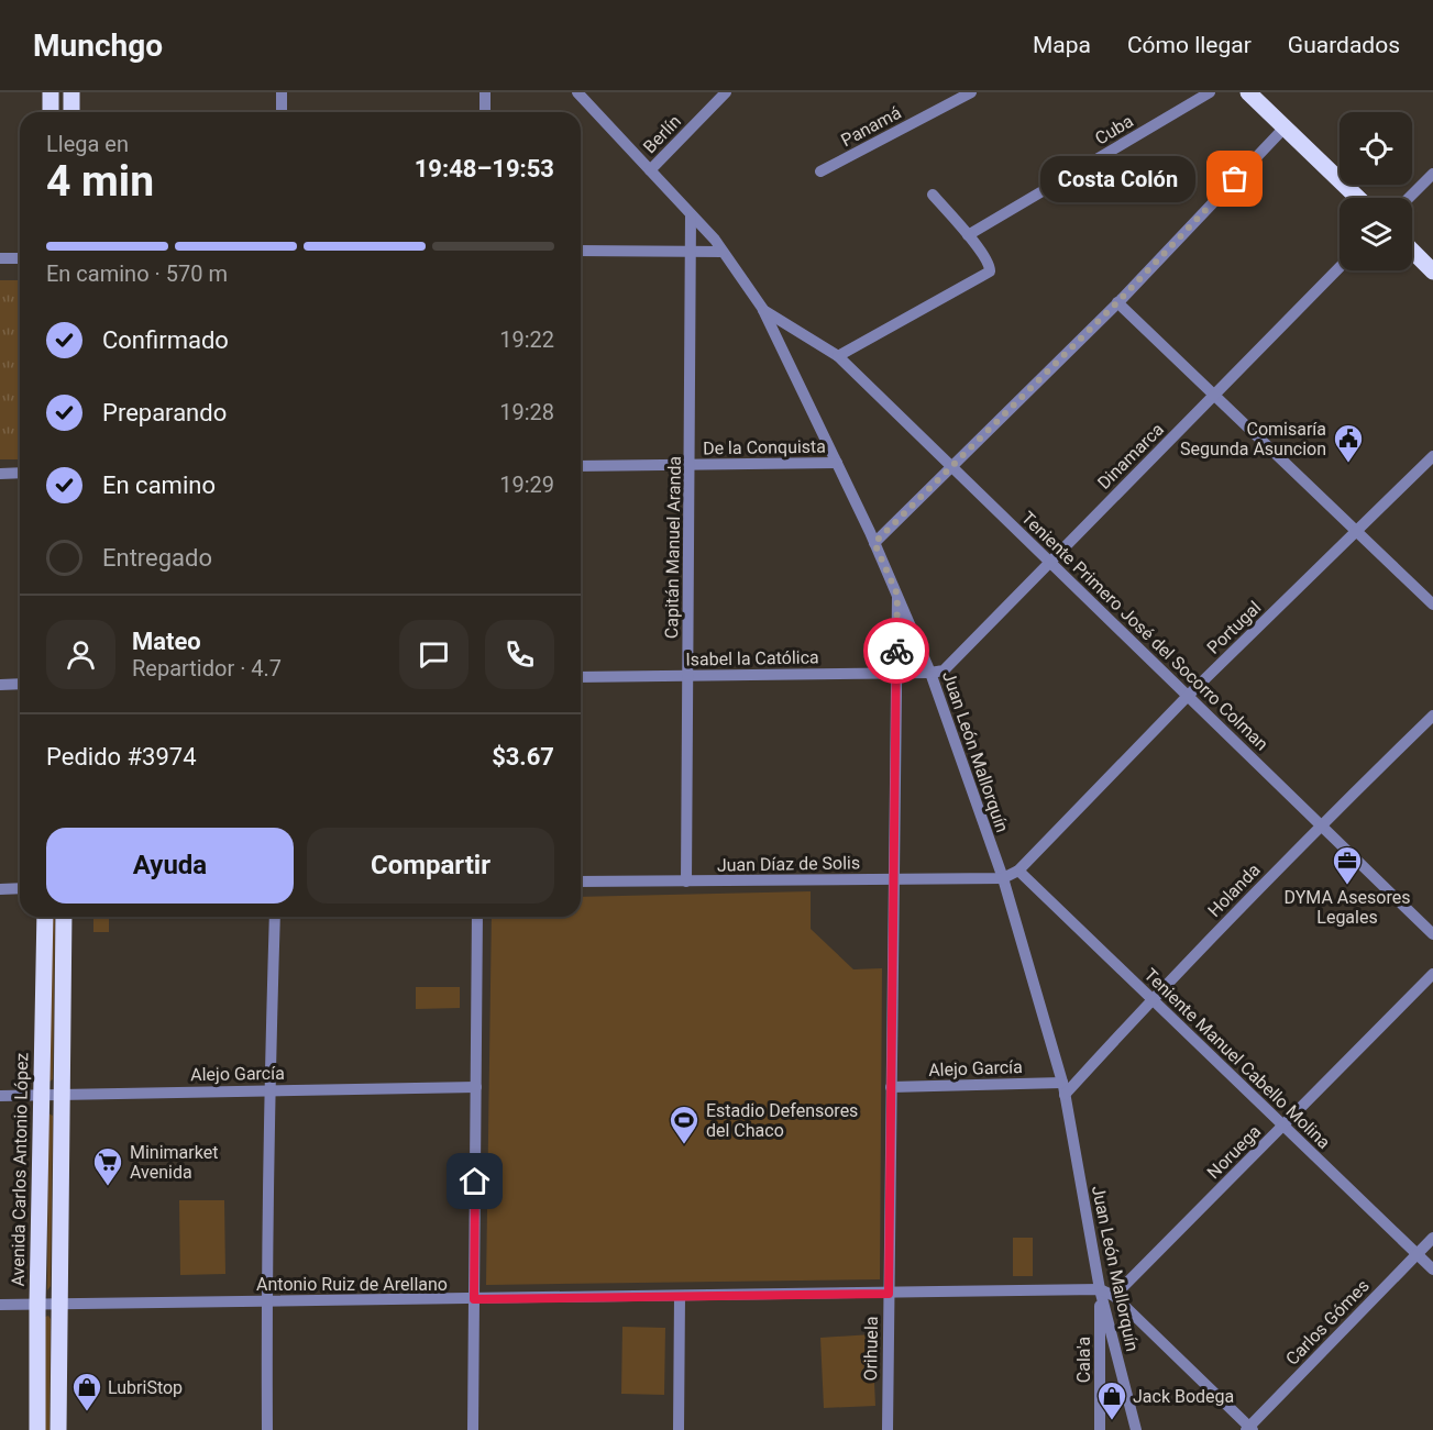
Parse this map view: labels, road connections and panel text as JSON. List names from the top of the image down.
{
  "streets": {
    "main road": ["Avenida Carlos Antonio López"],
    "street": [
      "Panamá",
      "Cuba",
      "Berlín",
      "De la Conquista",
      "Dinamarca",
      "Capitán Manuel Aranda",
      "Portugal",
      "Teniente Primero José del Socorro Colman",
      "Isabel la Católica",
      "Juan León Mallorquín",
      "Juan Díaz de Solis",
      "Holanda",
      "Teniente Manuel Cabello Molina",
      "Alejo García",
      "Noruega",
      "Antonio Ruiz de Arellano",
      "Carlos Gómes",
      "Orihuela",
      "Cala'a"
    ]
  },
  "crossings": [
    ["Berlín", "Juan León Mallorquín"],
    ["De la Conquista", "Capitán Manuel Aranda"],
    ["De la Conquista", "Juan León Mallorquín"],
    ["Dinamarca", "Teniente Primero José del Socorro Colman"],
    ["Dinamarca", "Isabel la Católica"],
    ["Dinamarca", "Juan León Mallorquín"],
    ["Capitán Manuel Aranda", "Isabel la Católica"],
    ["Capitán Manuel Aranda", "Juan León Mallorquín"],
    ["Capitán Manuel Aranda", "Juan Díaz de Solis"],
    ["Portugal", "Teniente Primero José del Socorro Colman"],
    ["Portugal", "Juan León Mallorquín"],
    ["Portugal", "Juan Díaz de Solis"],
    ["Portugal", "Teniente Manuel Cabello Molina"],
    ["Teniente Primero José del Socorro Colman", "Juan León Mallorquín"],
    ["Teniente Primero José del Socorro Colman", "Holanda"],
    ["Isabel la Católica", "Juan León Mallorquín"],
    ["Isabel la Católica", "Orihuela"],
    ["Juan León Mallorquín", "Juan Díaz de Solis"],
    ["Juan León Mallorquín", "Holanda"],
    ["Juan León Mallorquín", "Alejo García"],
    ["Juan León Mallorquín", "Antonio Ruiz de Arellano"],
    ["Juan León Mallorquín", "Orihuela"],
    ["Juan León Mallorquín", "Cala'a"],
    ["Juan Díaz de Solis", "Orihuela"],
    ["Holanda", "Teniente Manuel Cabello Molina"],
    ["Holanda", "Alejo García"],
    ["Teniente Manuel Cabello Molina", "Noruega"],
    ["Teniente Manuel Cabello Molina", "Carlos Gómes"],
    ["Alejo García", "Avenida Carlos Antonio López"],
    ["Alejo García", "Orihuela"],
    ["Avenida Carlos Antonio López", "Antonio Ruiz de Arellano"],
    ["Antonio Ruiz de Arellano", "Orihuela"],
    ["Antonio Ruiz de Arellano", "Cala'a"]
  ],
  "places": {
    "other": ["Costa Colón"],
    "public building": ["Comisaría Segunda Asuncion"],
    "office": ["DYMA Asesores Legales"],
    "sports": ["Estadio Defensores del Chaco"],
    "supermarket": ["Minimarket Avenida"],
    "shop": ["LubriStop", "Jack Bodega"]
  },
  "page": {
    "header": "Munchgo",
    "nav": ["Mapa", "Cómo llegar", "Guardados"],
    "heading": ["4 min", "Llega en", "19:48–19:53"],
    "panel": [
      "Mateo",
      "Repartidor · 4.7",
      "Pedido #3974",
      "$3.67"
    ],
    "bubble": "Costa Colón",
    "bar": "En camino · 570 m",
    "list": [
      ["Confirmado", "19:22"],
      ["Preparando", "19:28"],
      ["En camino", "19:29"],
      "Entregado"
    ],
    "buttons": ["Ayuda", "Compartir"]
  }
}
